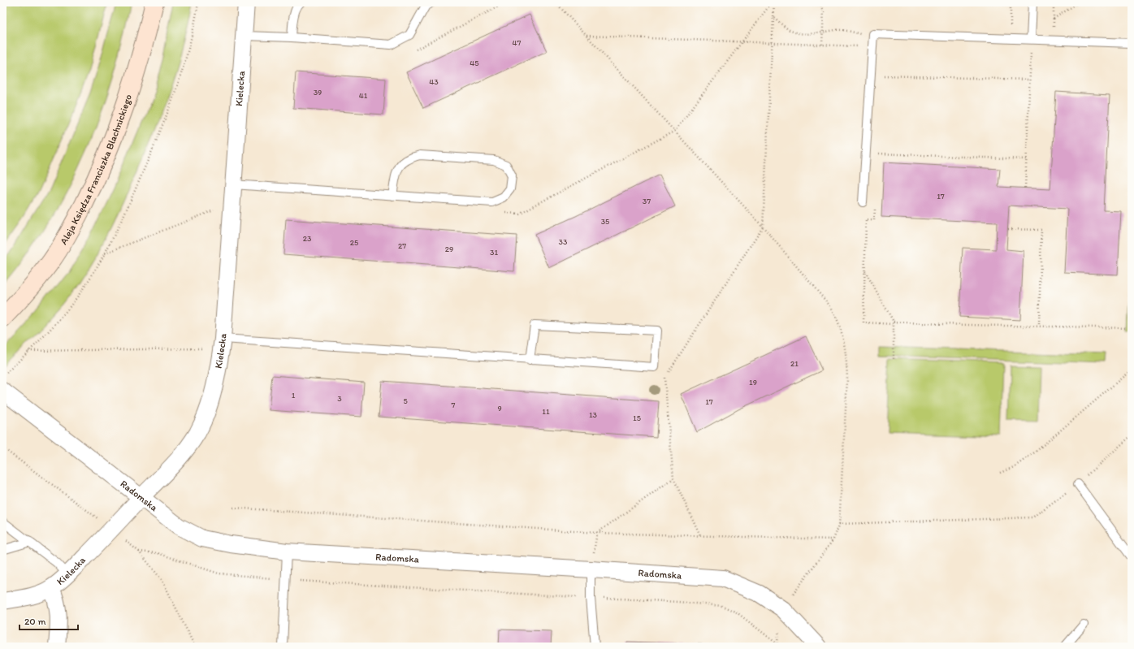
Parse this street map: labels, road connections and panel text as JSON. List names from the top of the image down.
{
  "streets": {
    "street": ["Kielecka", "Aleja Księdza Franciszka Blachnickiego", "Radomska"]
  },
  "crossings": [
    ["Kielecka", "Radomska"]
  ],
  "house_numbers": [
    "47",
    "45",
    "43",
    "39",
    "41",
    "17",
    "37",
    "35",
    "23",
    "33",
    "25",
    "27",
    "29",
    "31",
    "21",
    "19",
    "1",
    "3",
    "5",
    "17",
    "7",
    "9",
    "11",
    "13",
    "15"
  ],
  "scale_bar": "20 m"
}
